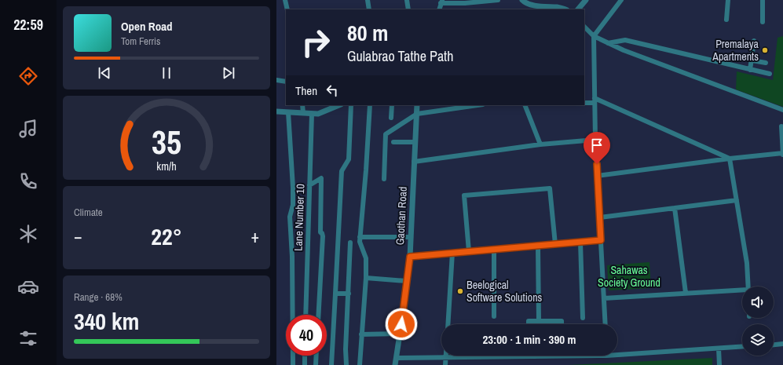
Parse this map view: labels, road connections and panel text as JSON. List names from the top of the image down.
{
  "streets": {
    "street": ["Gaothan Road", "Lane Number 10"]
  },
  "parks": ["Sahawas Society Ground"],
  "places": ["Premalaya Apartments", "Beelogical Software Solutions"],
  "page": {
    "tabs": "22:59",
    "turn": ["80 m", "Gulabrao Tathe Path"],
    "song": ["Open Road", "Tom Ferris"],
    "then": "Then",
    "tile": [
      "Climate",
      ["Range · 68%", "340 km"]
    ],
    "heat": ["−", "22°", "+"],
    "limit": "40",
    "trip": "23:00 · 1 min · 390 m",
    "gauge": ["35", "km/h"]
  }
}
